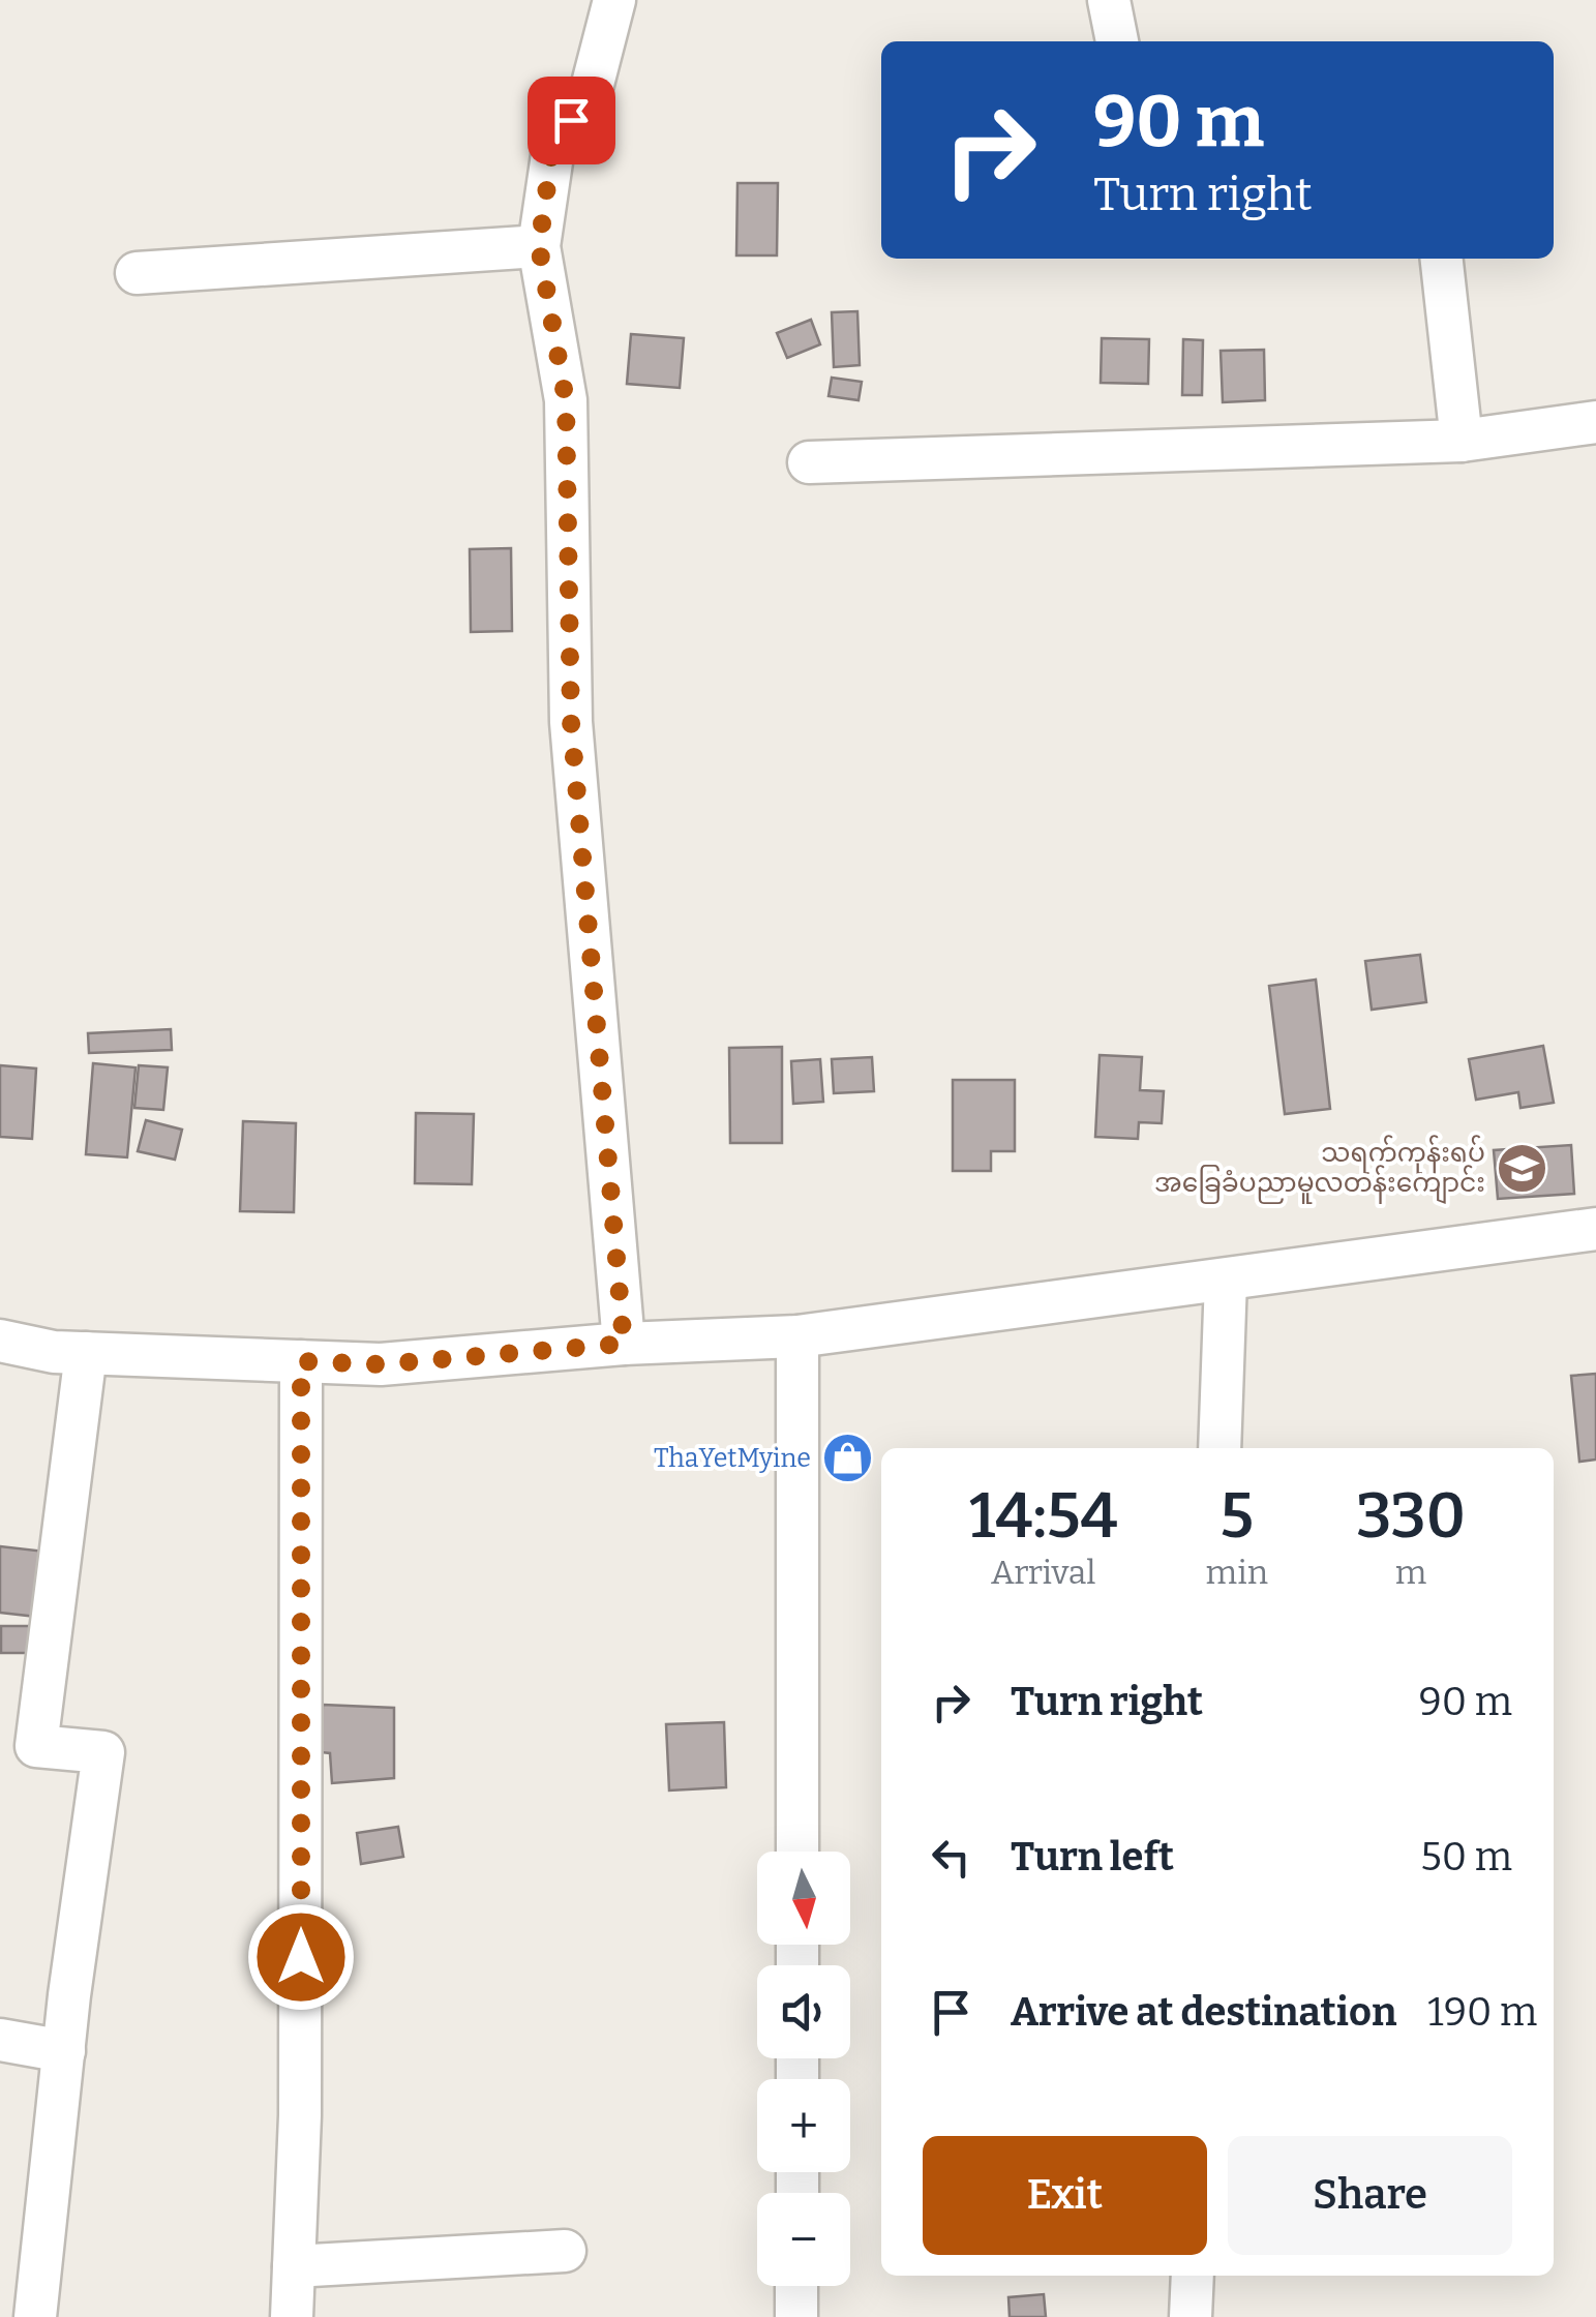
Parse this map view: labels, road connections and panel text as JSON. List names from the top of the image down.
{
  "places": {
    "school or university": ["သရက်ကုန်းရပ် အခြေခံပညာမူလတန်းကျောင်း"],
    "shop": ["ThaYetMyine"]
  },
  "north": "bottom",
  "page": {
    "turn": ["90 m", "Turn right"],
    "eta": [
      "14:54",
      "Arrival",
      "5",
      "min",
      "330",
      "m"
    ],
    "list": [
      {
        "name": "Turn right",
        "value": "90 m"
      },
      {
        "name": "Turn left",
        "value": "50 m"
      },
      {
        "name": "Arrive at destination",
        "value": "190 m"
      }
    ],
    "map_buttons": ["+", "−"],
    "buttons": ["Exit", "Share"]
  }
}
